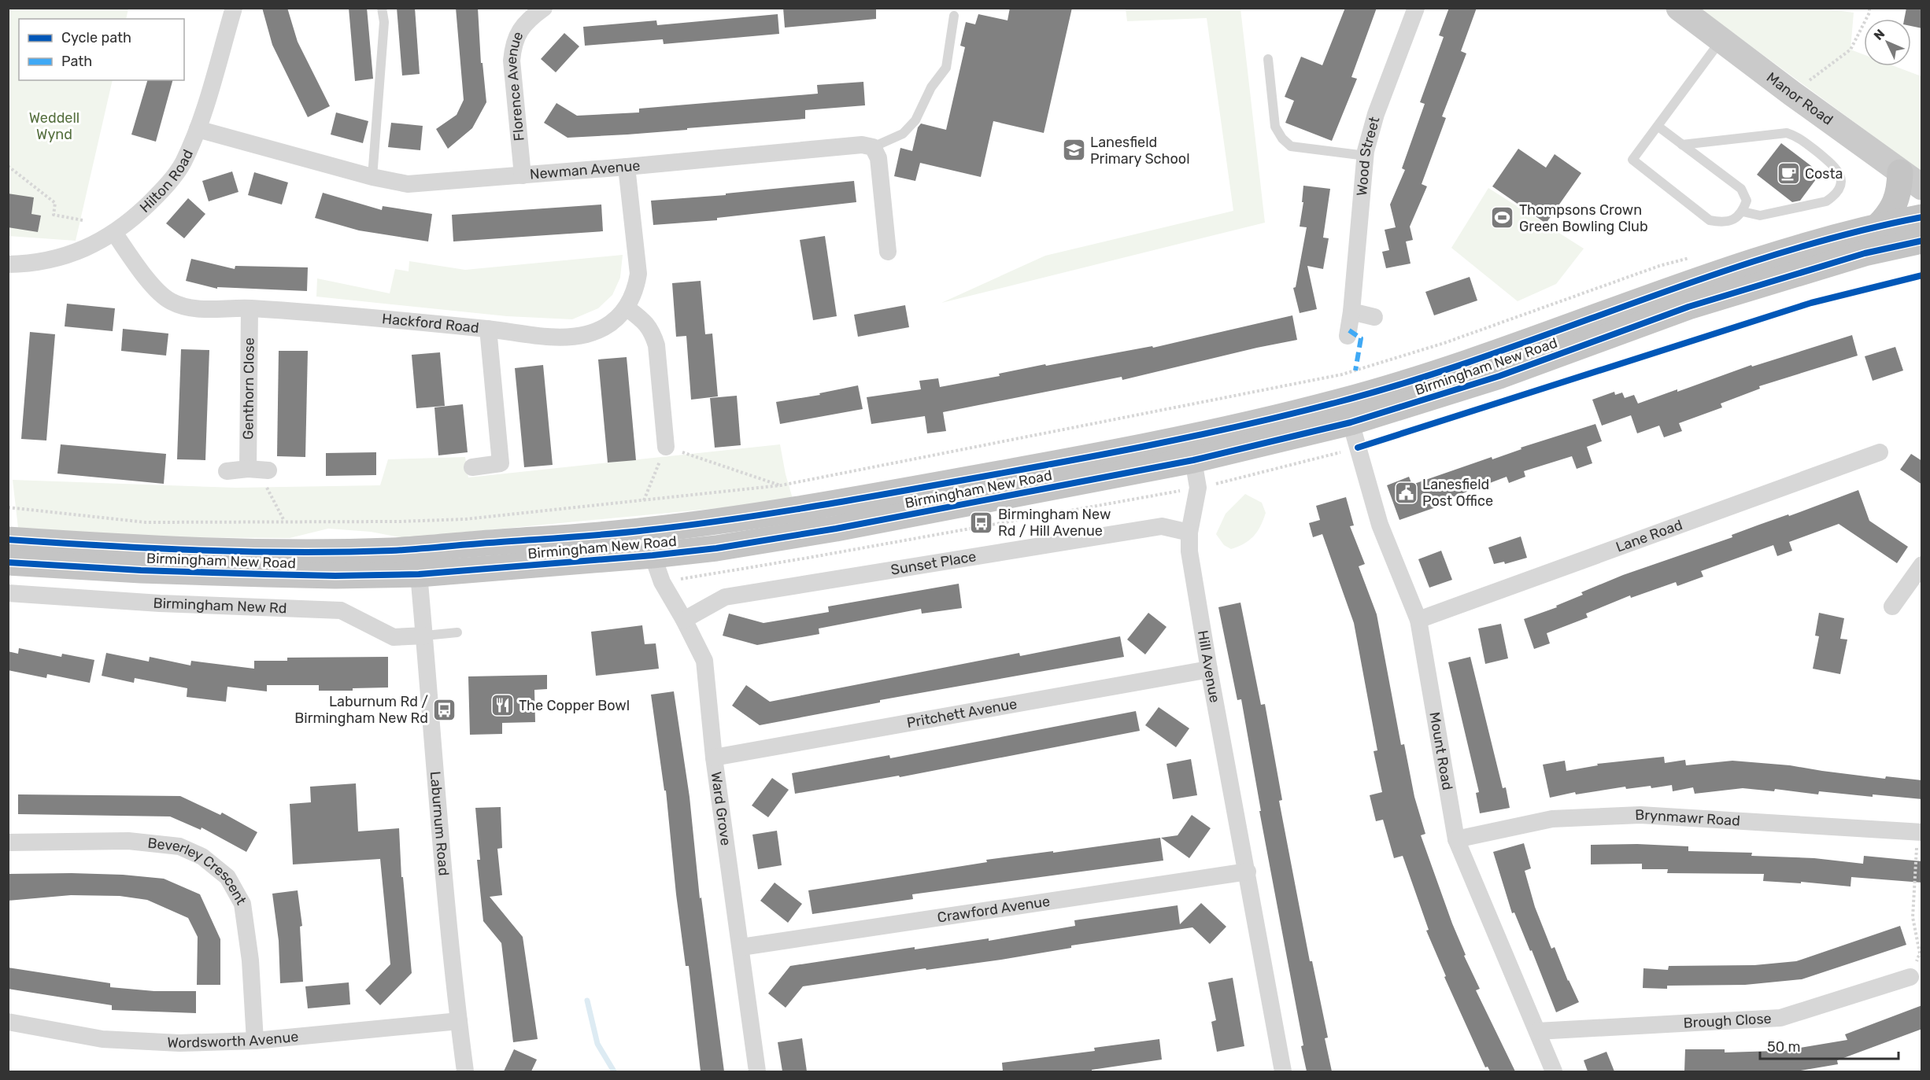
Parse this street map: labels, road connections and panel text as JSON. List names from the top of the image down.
{
  "streets": {
    "highway": ["Birmingham New Road"],
    "main road": ["Manor Road"],
    "street": [
      "Florence Avenue",
      "Wood Street",
      "Newman Avenue",
      "Hilton Road",
      "Hackford Road",
      "Genthorn Close",
      "Lane Road",
      "Sunset Place",
      "Birmingham New Rd",
      "Hill Avenue",
      "Pritchett Avenue",
      "Mount Road",
      "Ward Grove",
      "Brynmawr Road",
      "Laburnum Road",
      "Beverley Crescent",
      "Crawford Avenue",
      "Brough Close",
      "Wordsworth Avenue"
    ]
  },
  "crossings": [
    ["Florence Avenue", "Newman Avenue"],
    ["Newman Avenue", "Hilton Road"],
    ["Newman Avenue", "Hackford Road"],
    ["Hilton Road", "Hackford Road"],
    ["Hackford Road", "Genthorn Close"],
    ["Birmingham New Road", "Hill Avenue"],
    ["Birmingham New Road", "Mount Road"],
    ["Birmingham New Road", "Ward Grove"],
    ["Birmingham New Road", "Laburnum Road"],
    ["Lane Road", "Mount Road"],
    ["Sunset Place", "Hill Avenue"],
    ["Sunset Place", "Ward Grove"],
    ["Birmingham New Rd", "Laburnum Road"],
    ["Hill Avenue", "Pritchett Avenue"],
    ["Hill Avenue", "Crawford Avenue"],
    ["Pritchett Avenue", "Ward Grove"],
    ["Mount Road", "Brynmawr Road"],
    ["Mount Road", "Brough Close"],
    ["Ward Grove", "Crawford Avenue"],
    ["Laburnum Road", "Wordsworth Avenue"],
    ["Beverley Crescent", "Wordsworth Avenue"]
  ],
  "parks": ["Weddell Wynd"],
  "places": {
    "school or university": ["Lanesfield Primary School"],
    "cafe": ["Costa"],
    "sports": ["Thompsons Crown Green Bowling Club"],
    "public building": ["Lanesfield Post Office"],
    "bus stop": ["Birmingham New Rd / Hill Avenue", "Laburnum Rd / Birmingham New Rd"],
    "restaurant": ["The Copper Bowl"]
  },
  "legend": ["Cycle path", "Path"],
  "scale_bar": "50 m",
  "north": "top left"
}
